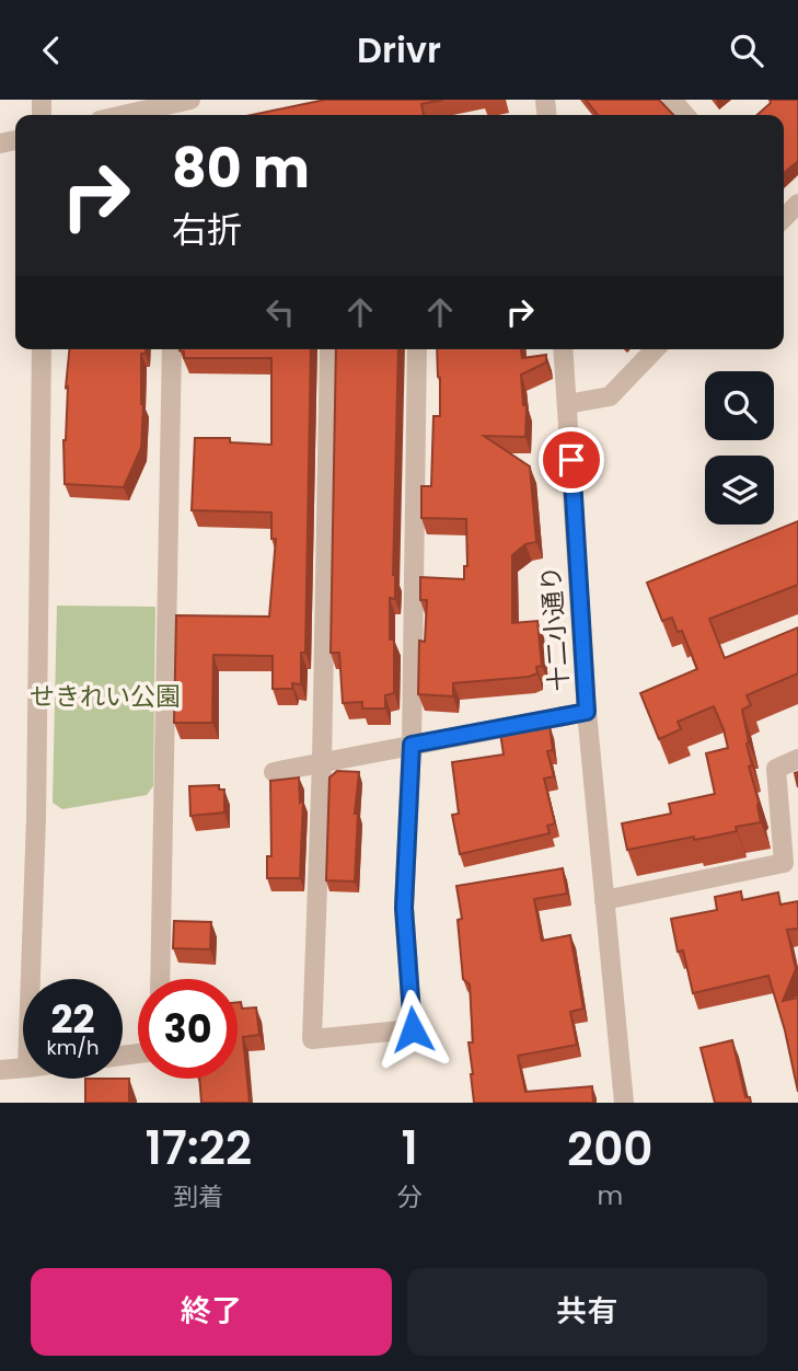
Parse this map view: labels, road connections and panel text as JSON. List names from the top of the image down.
{
  "streets": {
    "street": ["十二小通り"]
  },
  "parks": ["せきれい公園"],
  "page": {
    "header": "Drivr",
    "turn": ["80 m", "右折"],
    "speed": "22 km/h",
    "limit": "30",
    "eta": [
      "17:22",
      "到着",
      "1",
      "分",
      "200",
      "m"
    ],
    "buttons": ["終了", "共有"]
  }
}
